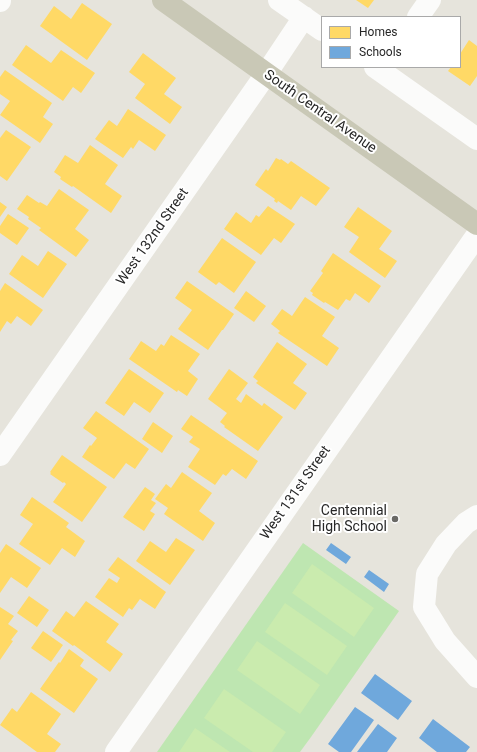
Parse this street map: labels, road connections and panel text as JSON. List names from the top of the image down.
{
  "streets": {
    "main road": ["South Central Avenue"],
    "street": ["West 132nd Street", "West 131st Street"]
  },
  "crossings": [
    ["South Central Avenue", "West 132nd Street"]
  ],
  "places": ["Centennial High School"],
  "legend": ["Homes", "Schools"]
}
